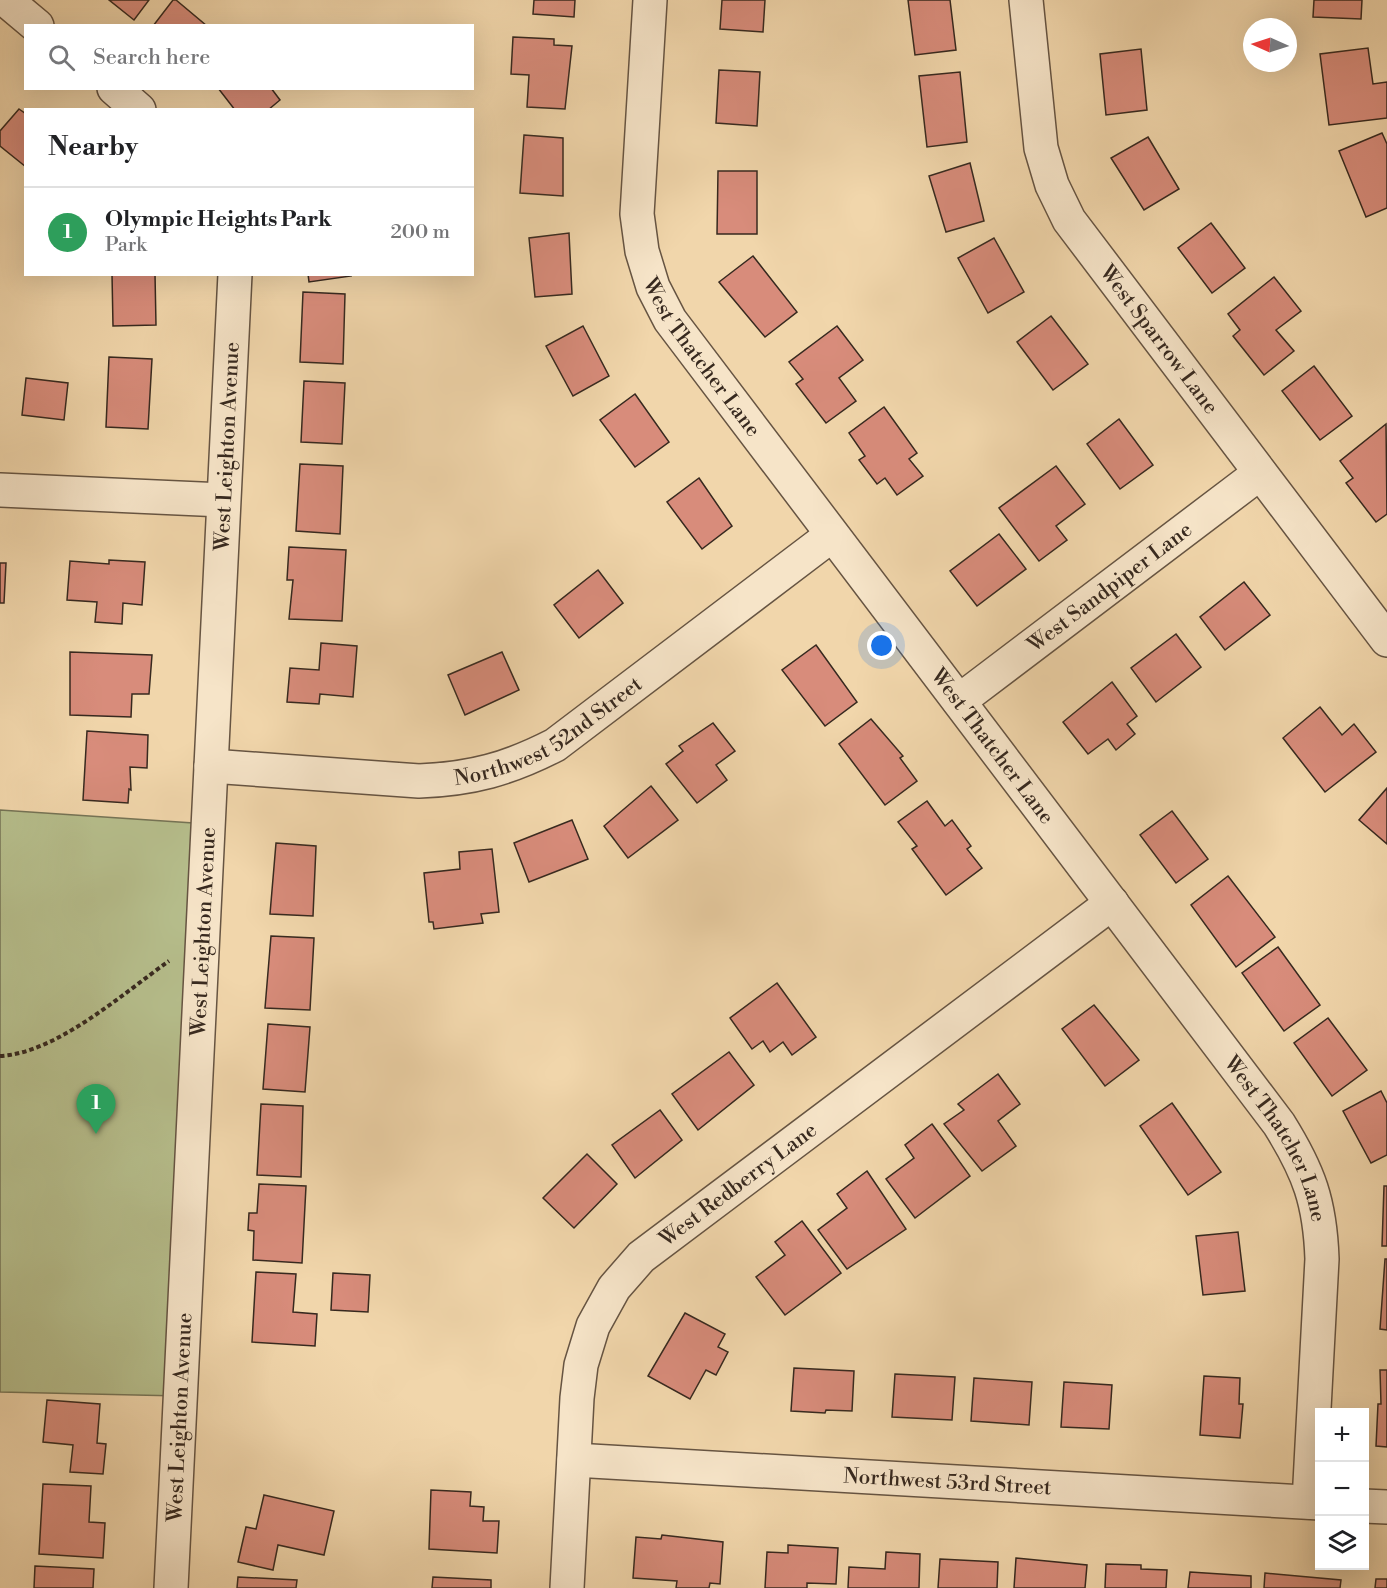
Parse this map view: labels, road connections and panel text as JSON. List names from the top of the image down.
{
  "streets": {
    "street": [
      "West Sparrow Lane",
      "West Thatcher Lane",
      "West Leighton Avenue",
      "West Sandpiper Lane",
      "Northwest 52nd Street",
      "West Redberry Lane",
      "Northwest 53rd Street"
    ]
  },
  "crossings": [
    ["West Sparrow Lane", "West Sandpiper Lane"],
    ["West Thatcher Lane", "West Sandpiper Lane"],
    ["West Thatcher Lane", "Northwest 52nd Street"],
    ["West Thatcher Lane", "West Redberry Lane"],
    ["West Thatcher Lane", "Northwest 53rd Street"],
    ["West Leighton Avenue", "Northwest 52nd Street"],
    ["West Redberry Lane", "Northwest 53rd Street"]
  ],
  "north": "left",
  "page": {
    "search": "Search here",
    "heading": "Nearby",
    "list": [
      {
        "mark": "1",
        "name": "Olympic Heights Park",
        "note": "Park",
        "value": "200 m"
      }
    ],
    "pins": "1",
    "map_buttons": ["+", "−"]
  }
}
